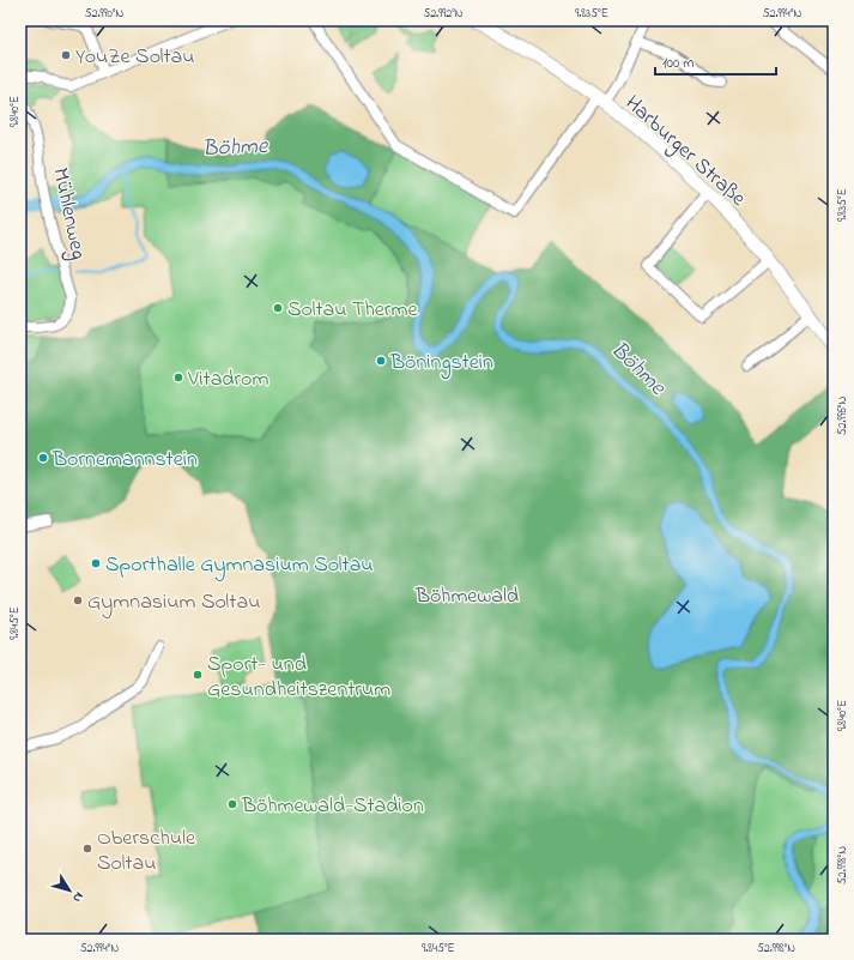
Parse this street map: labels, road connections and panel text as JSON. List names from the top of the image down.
{
  "streets": {
    "main road": ["Harburger Straße"],
    "street": ["Mühlenweg"]
  },
  "water": ["Böhme"],
  "parks": ["Böhmewald"],
  "places": [
    "YouZe Soltau",
    "Soltau Therme",
    "Böningstein",
    "Vitadrom",
    "Bornemannstein",
    "Sporthalle Gymnasium Soltau",
    "Gymnasium Soltau",
    "Sport- und Gesundheitszentrum",
    "Böhmewald-Stadion",
    "Oberschule Soltau"
  ],
  "scale_bar": "100 m",
  "north": "bottom right",
  "coordinates": [
    "52.990°N",
    "52.992°N",
    "9.835°E",
    "52.994°N",
    "9.840°E",
    "52.996°N",
    "9.845°E",
    "52.998°N"
  ]
}
